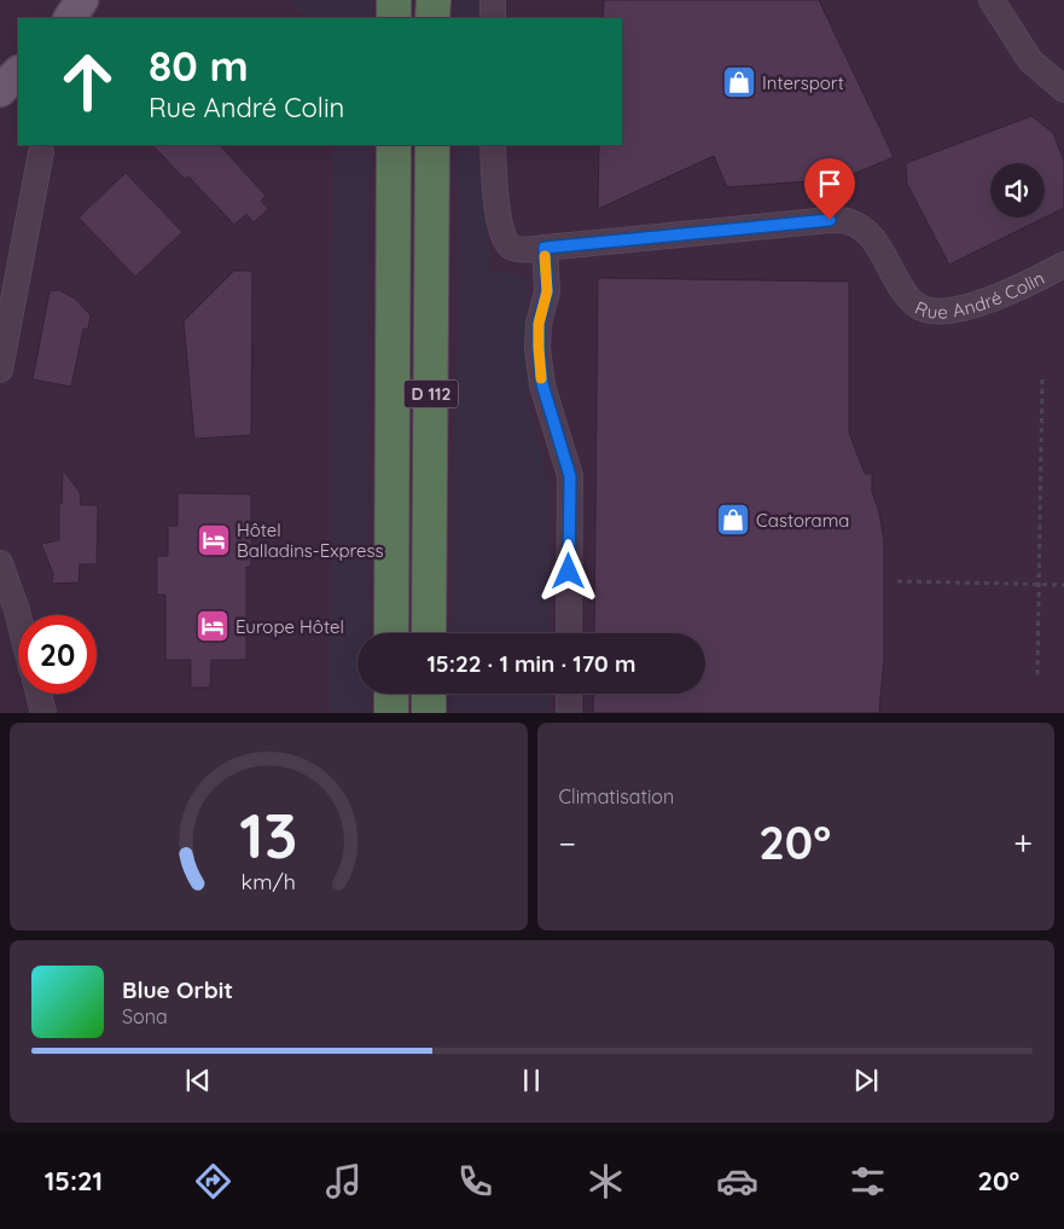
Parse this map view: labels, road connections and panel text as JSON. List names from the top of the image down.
{
  "streets": {
    "highway": ["D 112"],
    "street": ["Rue André Colin"]
  },
  "places": {
    "shop": ["Intersport", "Castorama"],
    "hotel": ["Hôtel Balladins-Express", "Europe Hôtel"]
  },
  "page": {
    "turn": ["80 m", "Rue André Colin"],
    "limit": "20",
    "trip": "15:22 · 1 min · 170 m",
    "tile": "Climatisation",
    "heat": ["−", "20°", "+"],
    "song": ["Blue Orbit", "Sona"],
    "tabs": ["15:21", "20°"],
    "gauge": ["13", "km/h"]
  }
}
